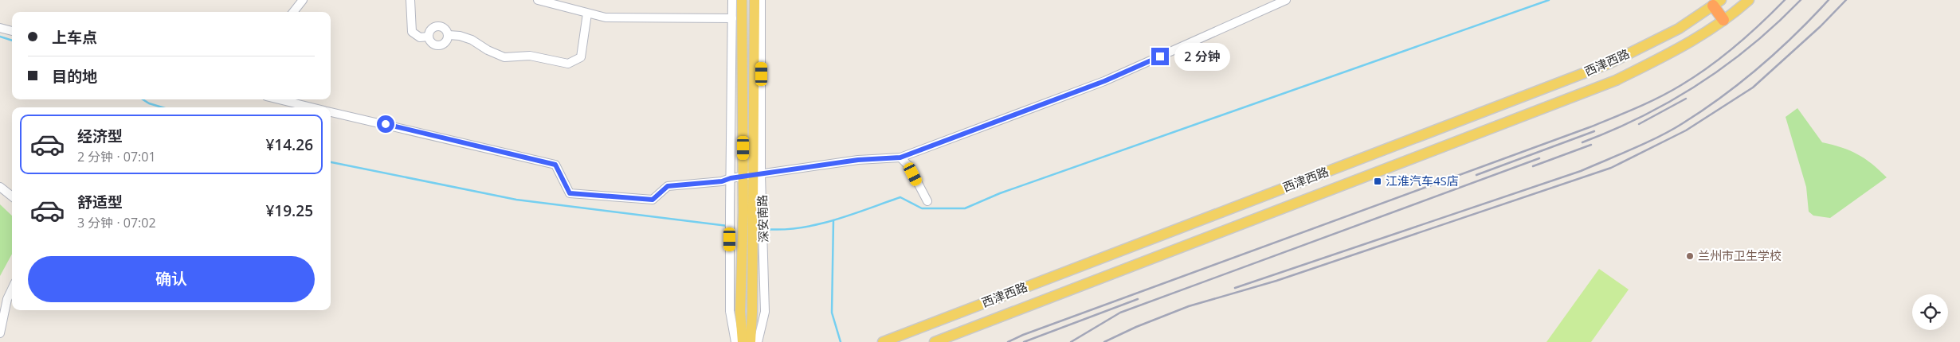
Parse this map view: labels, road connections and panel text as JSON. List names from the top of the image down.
{
  "streets": {
    "main road": ["西津西路", "深安南路"]
  },
  "places": {
    "transit": ["江淮汽车4S店"],
    "other": ["兰州市卫生学校"]
  },
  "page": {
    "banner": ["上车点", "目的地"],
    "bubble": "2 分钟",
    "list": [
      {
        "name": "经济型",
        "note": "2 分钟 · 07:01",
        "value": "¥14.26"
      },
      {
        "name": "舒适型",
        "note": "3 分钟 · 07:02",
        "value": "¥19.25"
      }
    ],
    "buttons": "确认"
  }
}
